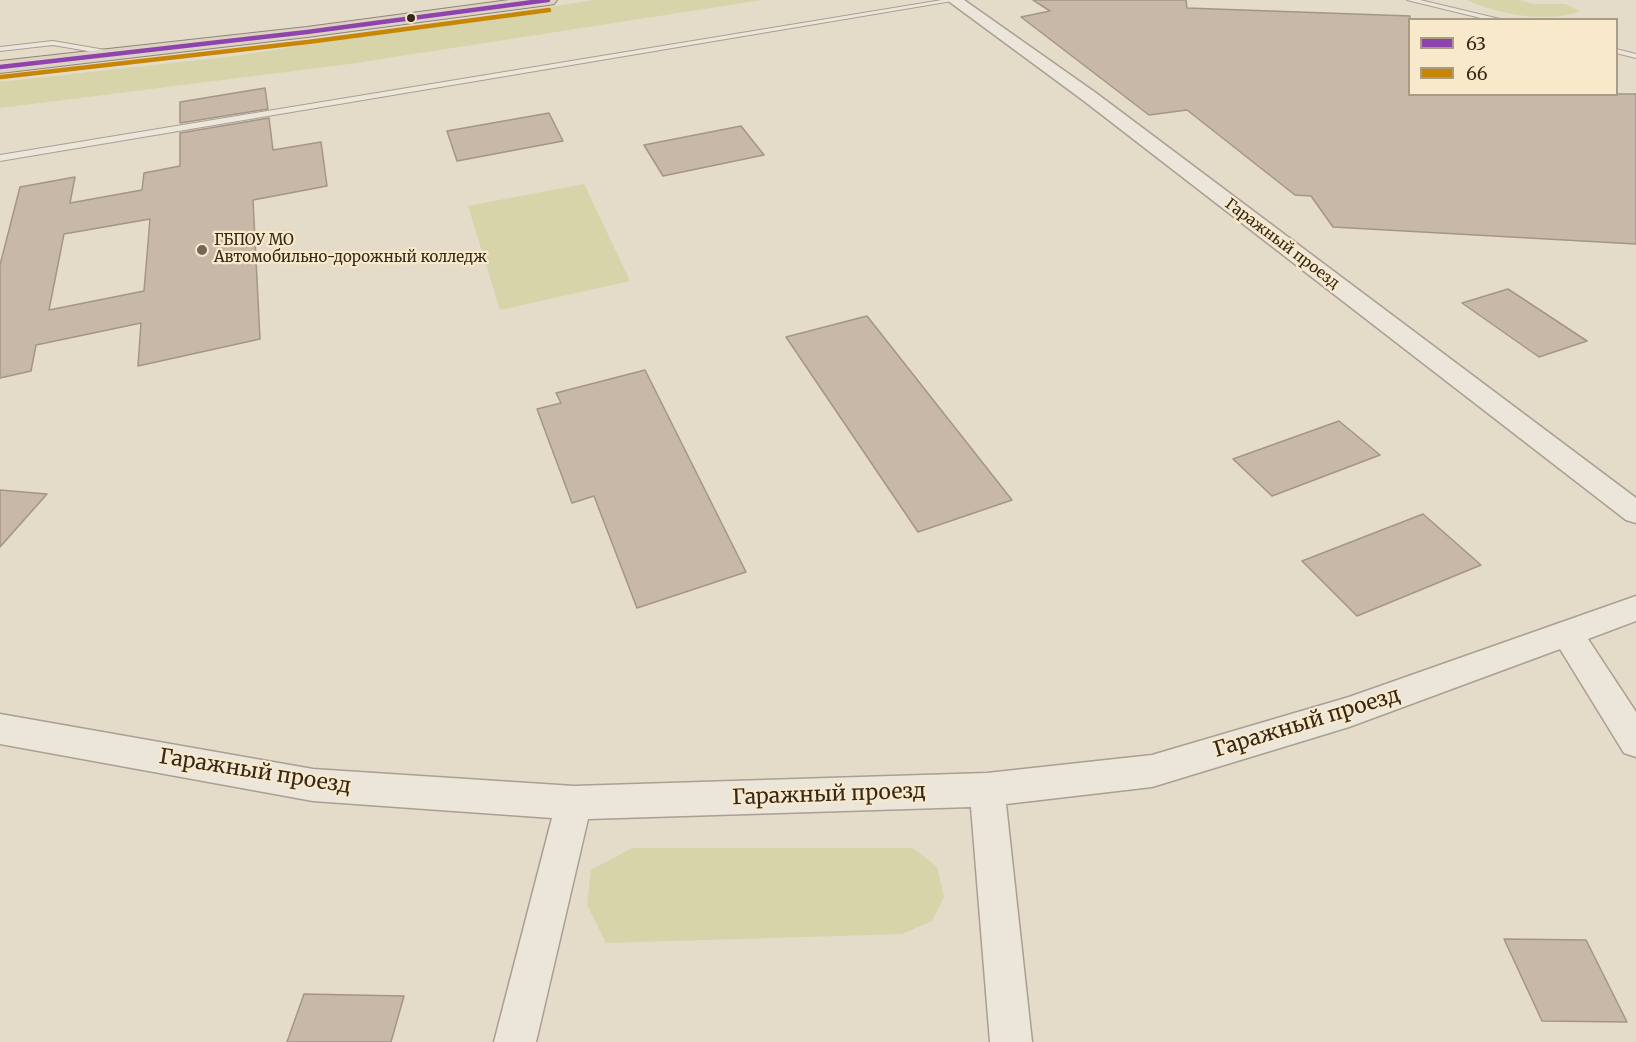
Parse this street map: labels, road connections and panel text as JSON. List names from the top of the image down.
{
  "streets": {
    "street": ["Гаражный проезд"]
  },
  "places": ["ГБПОУ МО Автомобильно-дорожный колледж"],
  "lines": ["transit line 63", "transit line 66"],
  "legend": ["63", "66"]
}
